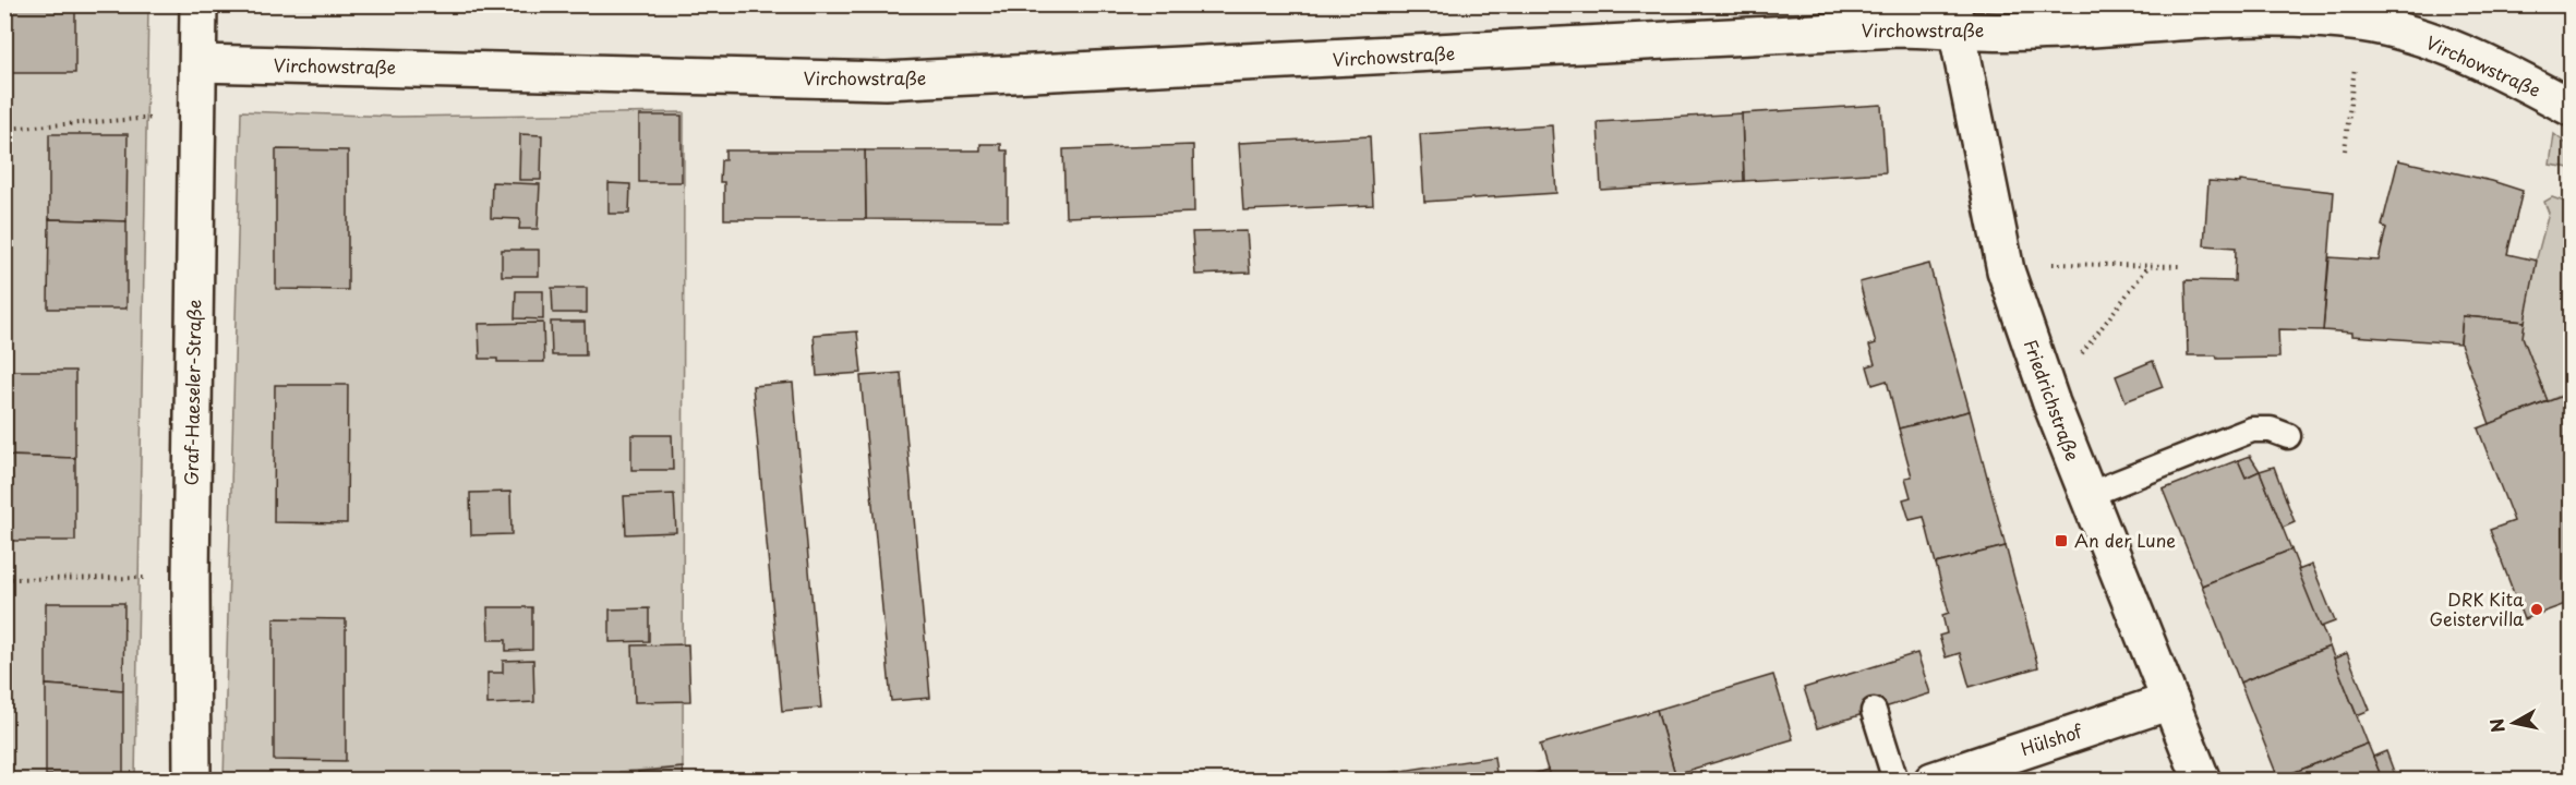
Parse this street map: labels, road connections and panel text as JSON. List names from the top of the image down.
{
  "streets": {
    "street": [
      "Virchowstraße",
      "Graf-Haeseler-Straße",
      "Friedrichstraße",
      "Hülshof"
    ]
  },
  "crossings": [
    ["Virchowstraße", "Graf-Haeseler-Straße"],
    ["Virchowstraße", "Friedrichstraße"],
    ["Friedrichstraße", "Hülshof"]
  ],
  "places": {
    "transit": ["An der Lune"],
    "other": ["DRK Kita Geistervilla"]
  },
  "north": "left"
}
